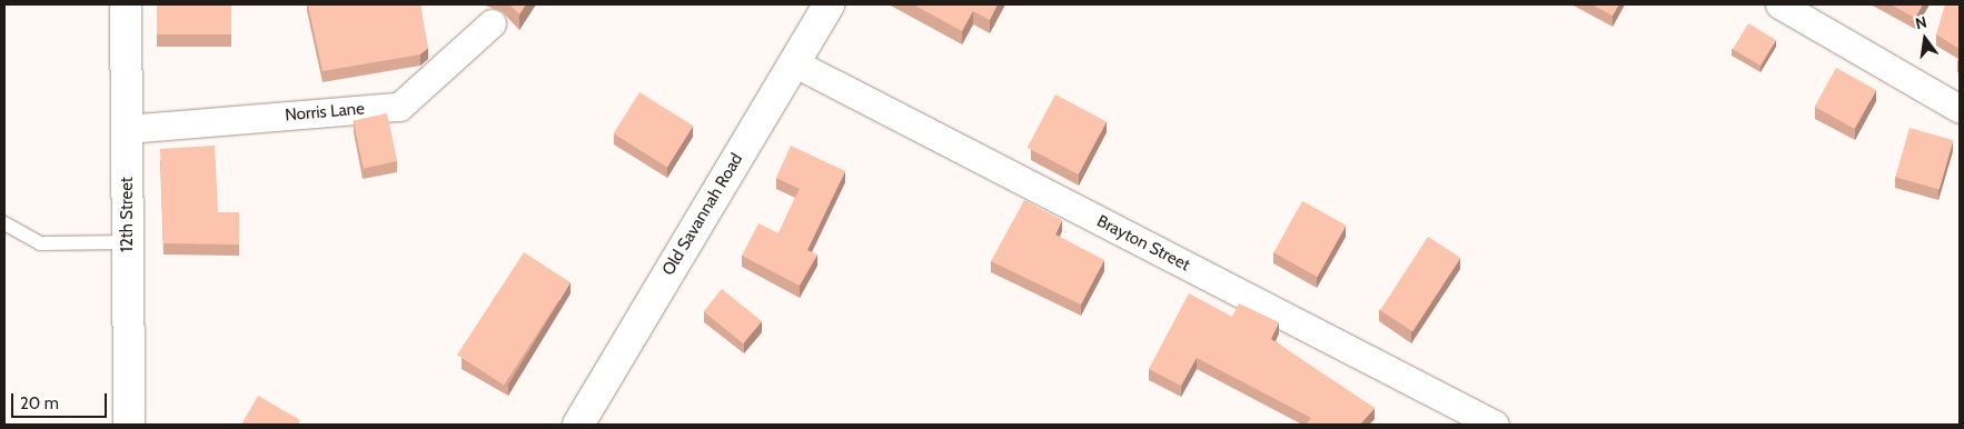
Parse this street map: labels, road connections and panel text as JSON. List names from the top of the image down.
{
  "streets": {
    "street": [
      "Norris Lane",
      "12th Street",
      "Old Savannah Road",
      "Brayton Street"
    ]
  },
  "crossings": [
    ["Norris Lane", "12th Street"],
    ["Old Savannah Road", "Brayton Street"]
  ],
  "scale_bar": "20 m",
  "north": "top"
}
